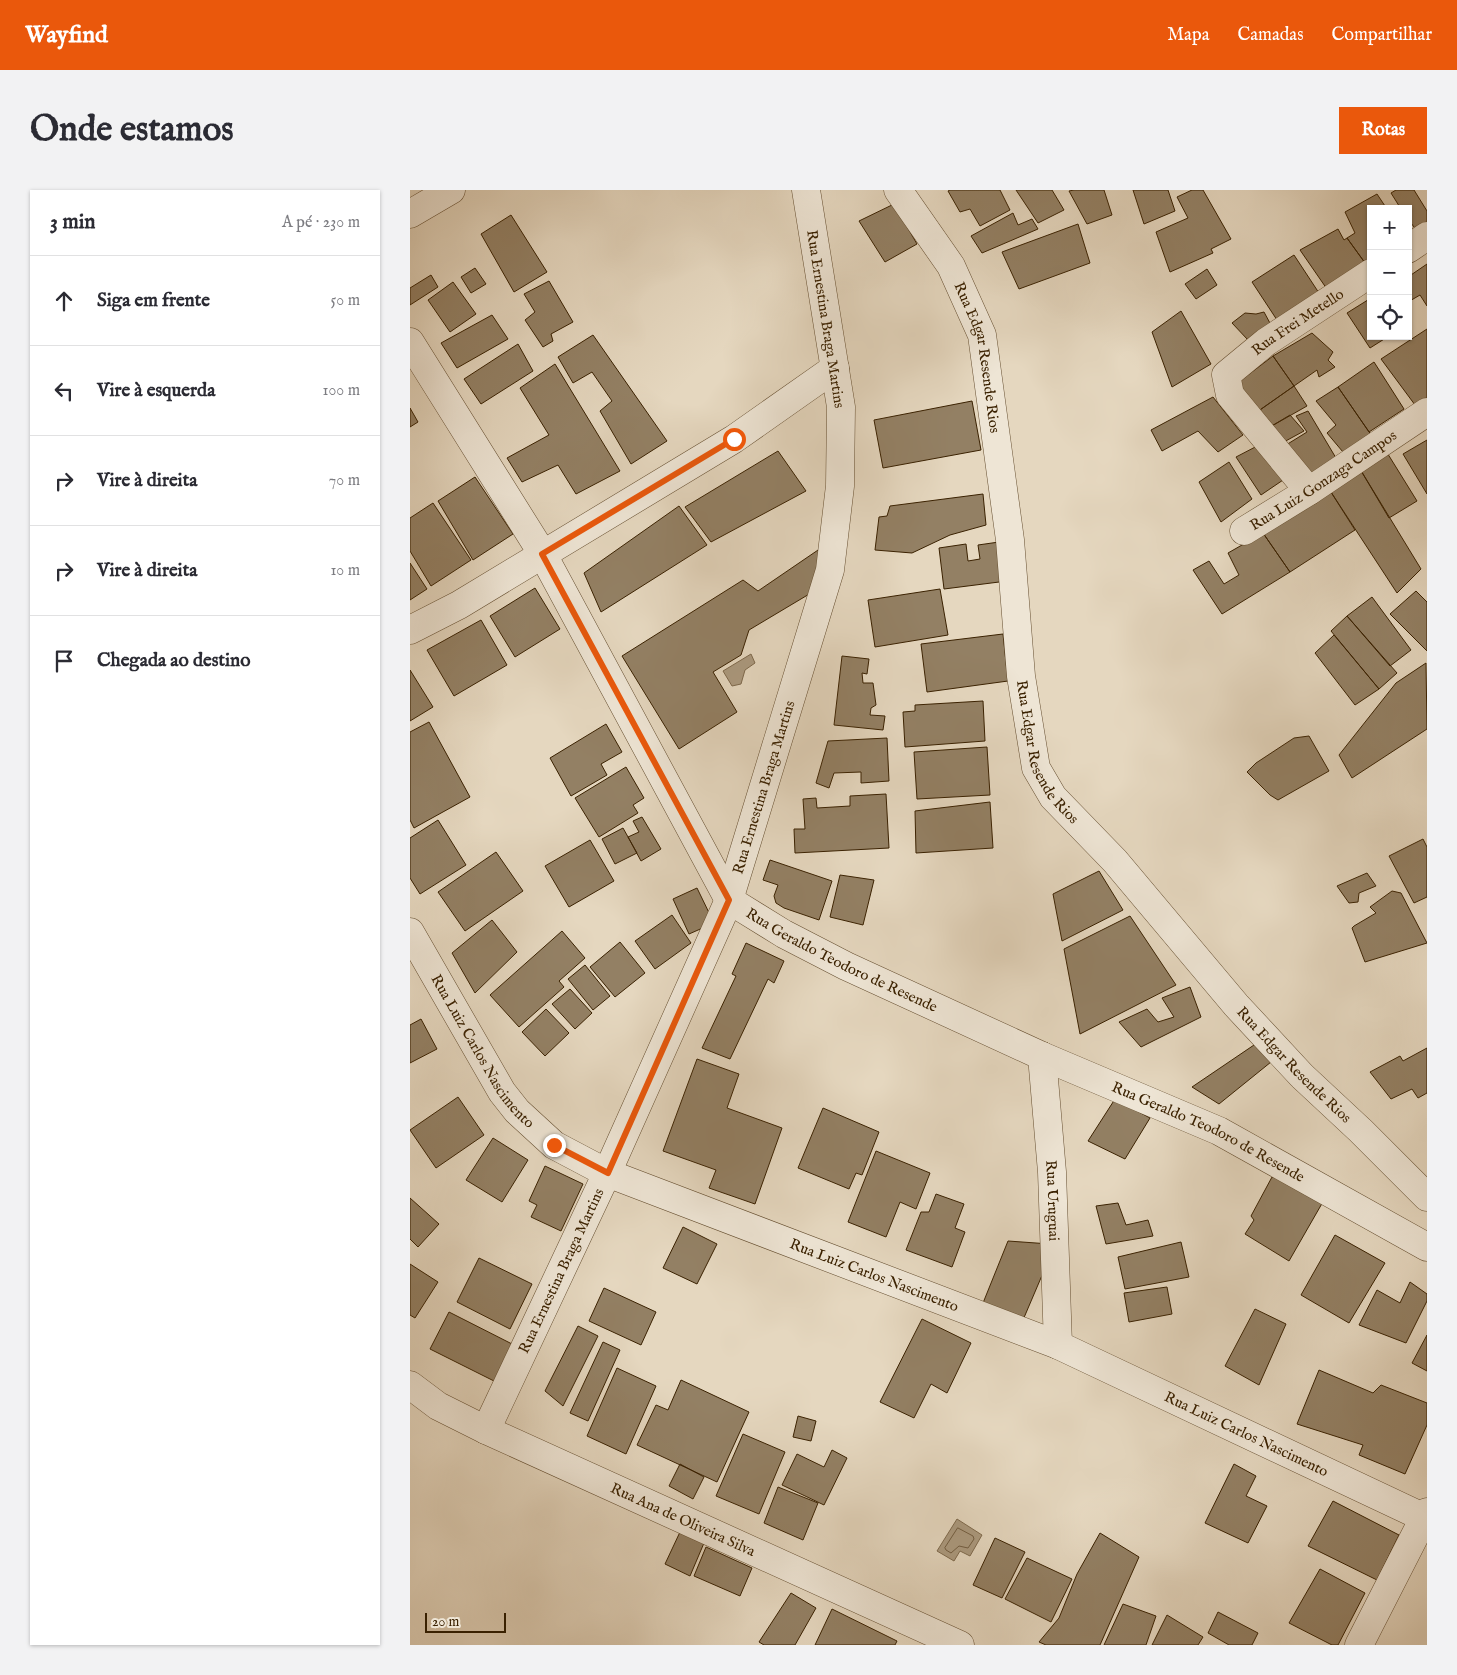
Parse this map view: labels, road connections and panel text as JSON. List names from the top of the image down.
{
  "streets": {
    "street": [
      "Rua Ernestina Braga Martins",
      "Rua Frei Metello",
      "Rua Edgar Resende Rios",
      "Rua Luiz Gonzaga Campos",
      "Rua Geraldo Teodoro de Resende",
      "Rua Luiz Carlos Nascimento",
      "Rua Uruguai",
      "Rua Ana de Oliveira Silva"
    ]
  },
  "crossings": [
    ["Rua Ernestina Braga Martins", "Rua Geraldo Teodoro de Resende"],
    ["Rua Ernestina Braga Martins", "Rua Luiz Carlos Nascimento"],
    ["Rua Ernestina Braga Martins", "Rua Ana de Oliveira Silva"],
    ["Rua Frei Metello", "Rua Luiz Gonzaga Campos"],
    ["Rua Geraldo Teodoro de Resende", "Rua Uruguai"],
    ["Rua Luiz Carlos Nascimento", "Rua Uruguai"]
  ],
  "scale_bar": "20 m",
  "page": {
    "header": "Wayfind",
    "nav": ["Mapa", "Camadas", "Compartilhar"],
    "buttons": "Rotas",
    "title": "Onde estamos",
    "heading": ["3 min", "A pé · 230 m"],
    "map_buttons": ["+", "−"],
    "list": [
      ["Siga em frente", "50 m"],
      ["Vire à esquerda", "100 m"],
      ["Vire à direita", "70 m"],
      ["Vire à direita", "10 m"],
      "Chegada ao destino"
    ],
    "scale": "20 m"
  }
}
